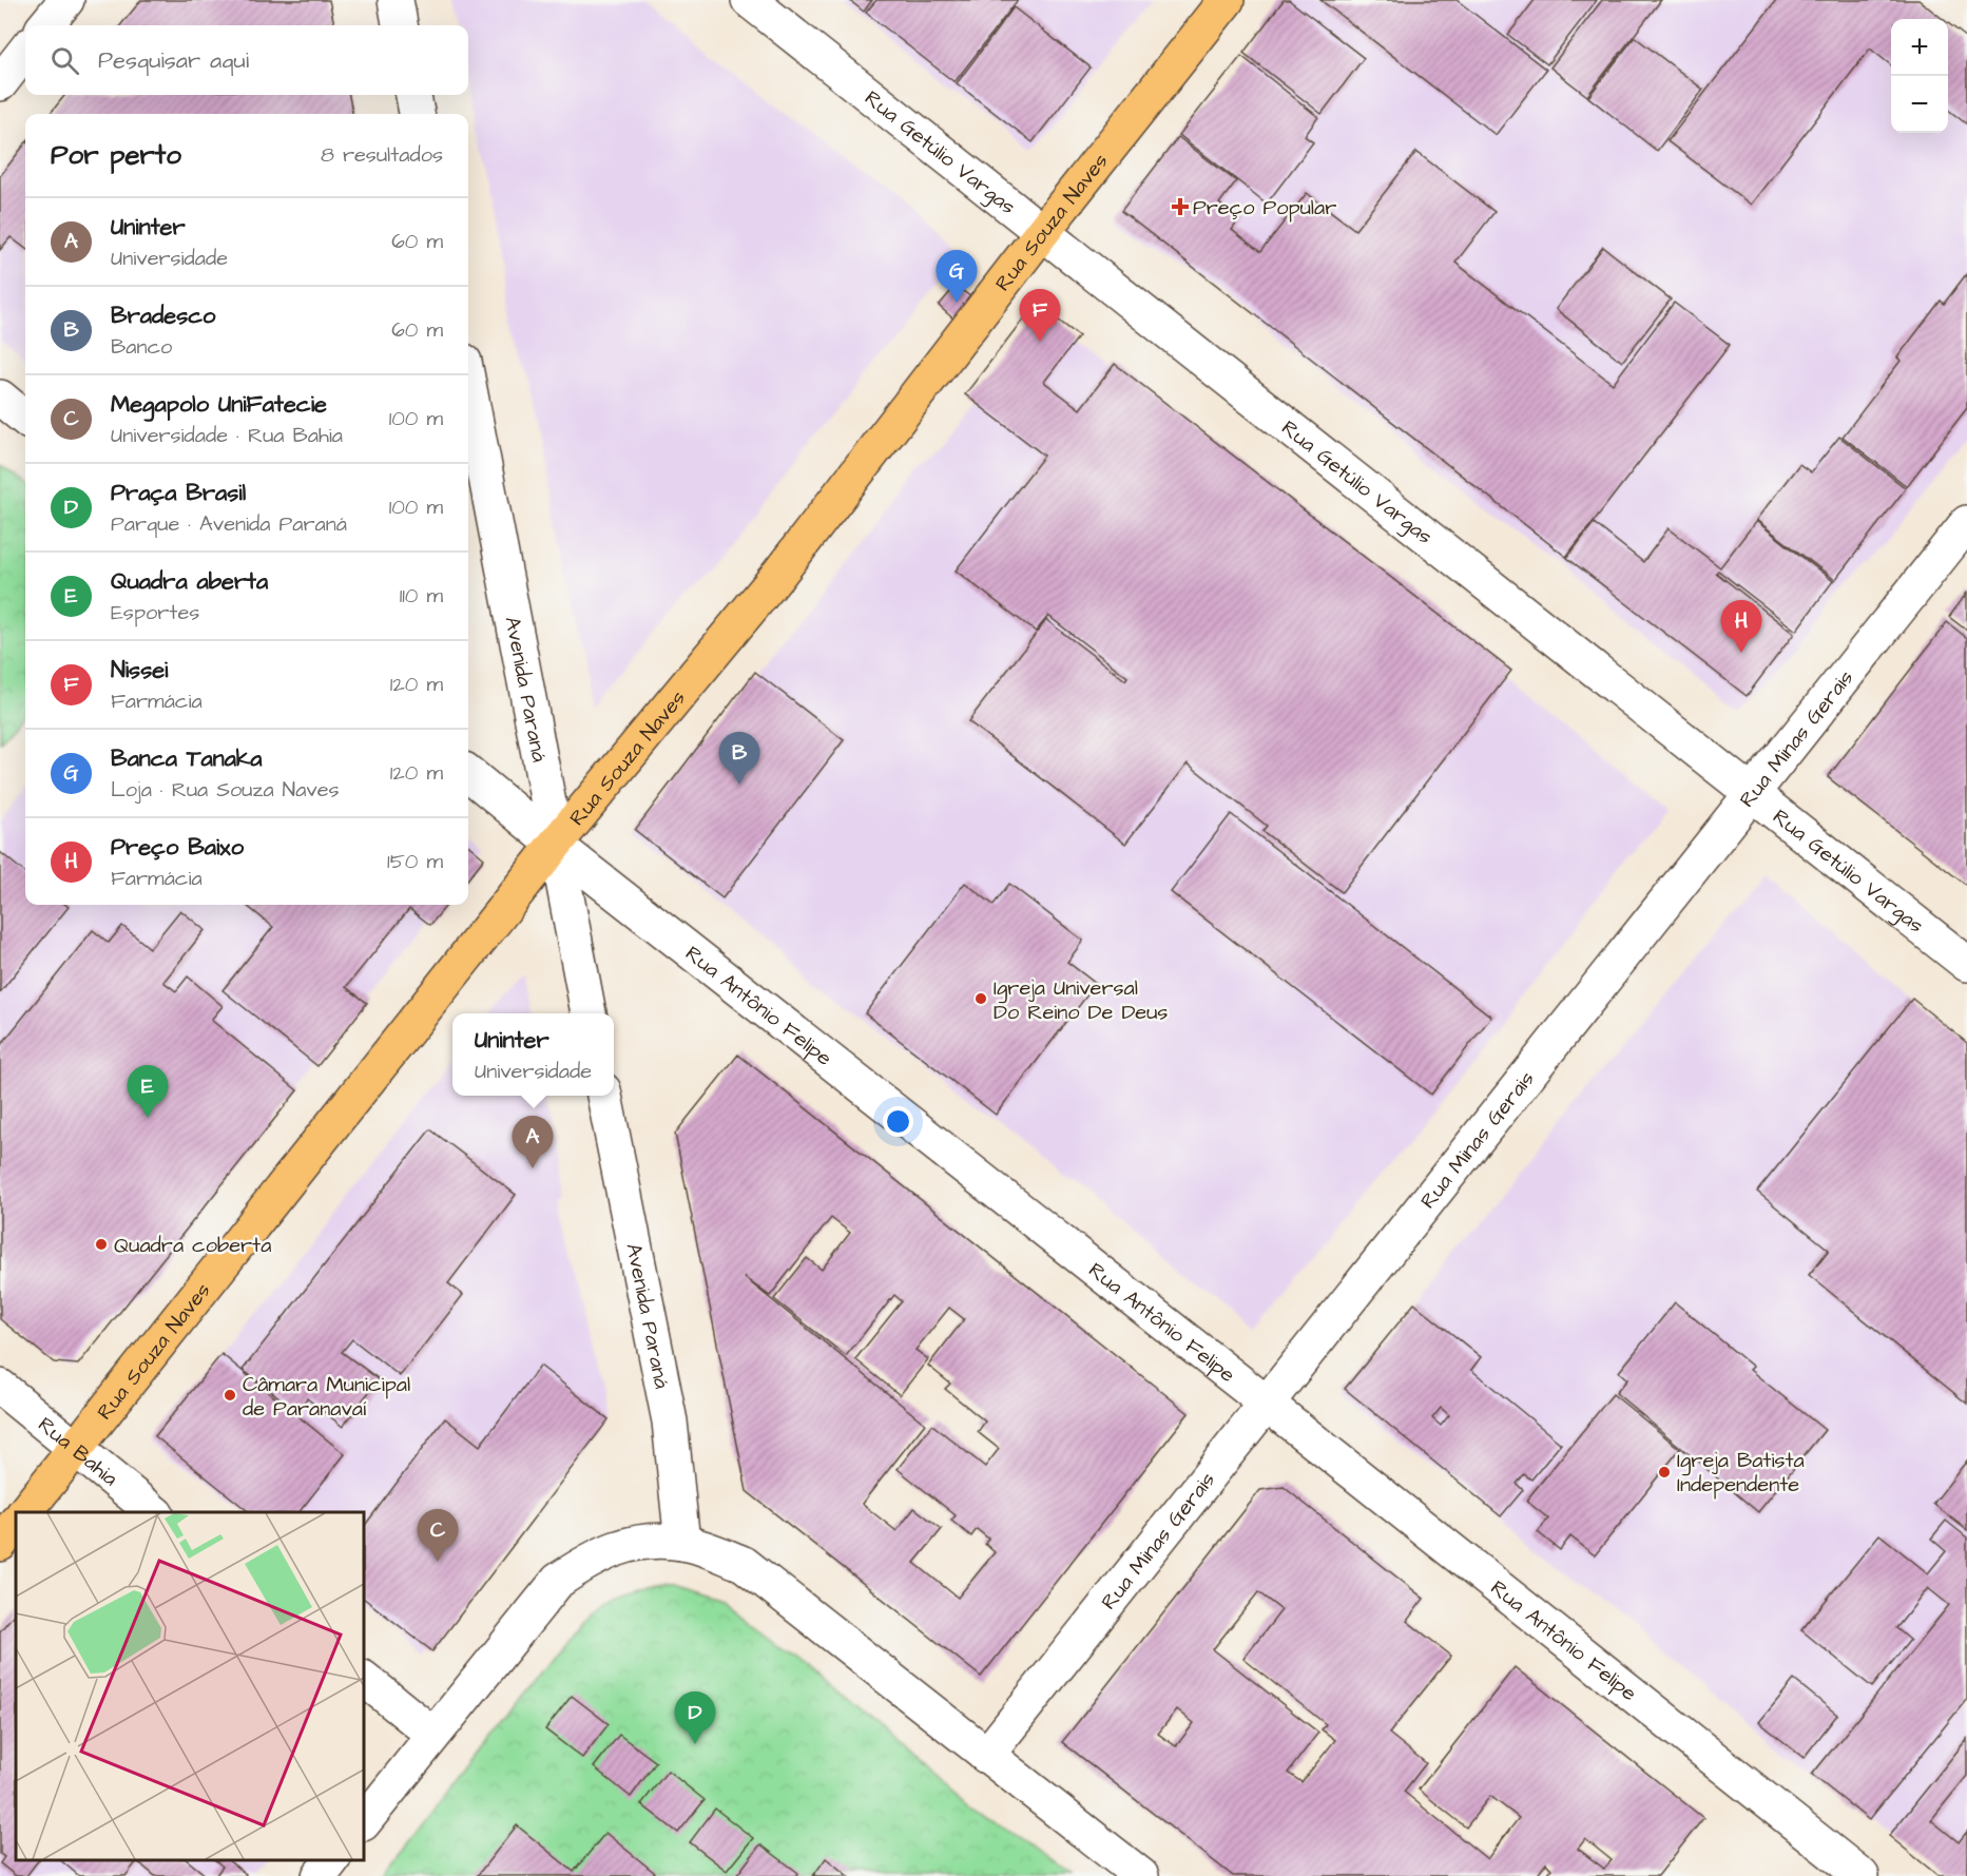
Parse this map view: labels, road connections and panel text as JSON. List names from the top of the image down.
{
  "streets": {
    "main road": ["Rua Souza Naves"],
    "street": [
      "Rua Getúlio Vargas",
      "Avenida Paraná",
      "Rua Minas Gerais",
      "Rua Antônio Felipe",
      "Rua Bahia"
    ]
  },
  "crossings": [
    ["Rua Getúlio Vargas", "Rua Souza Naves"],
    ["Rua Getúlio Vargas", "Rua Minas Gerais"],
    ["Rua Souza Naves", "Avenida Paraná"],
    ["Rua Souza Naves", "Rua Antônio Felipe"],
    ["Rua Souza Naves", "Rua Bahia"],
    ["Avenida Paraná", "Rua Antônio Felipe"],
    ["Rua Minas Gerais", "Rua Antônio Felipe"]
  ],
  "places": {
    "health": ["Preço Popular"],
    "other": [
      "Igreja Universal Do Reino De Deus",
      "Quadra coberta",
      "Câmara Municipal de Paranavaí",
      "Igreja Batista Independente"
    ]
  },
  "page": {
    "map_buttons": ["+", "−"],
    "search": "Pesquisar aqui",
    "heading": ["Por perto", "8 resultados"],
    "list": [
      {
        "mark": "A",
        "name": "Uninter",
        "note": "Universidade",
        "value": "60 m"
      },
      {
        "mark": "B",
        "name": "Bradesco",
        "note": "Banco",
        "value": "60 m"
      },
      {
        "mark": "C",
        "name": "Megapolo UniFatecie",
        "note": "Universidade · Rua Bahia",
        "value": "100 m"
      },
      {
        "mark": "D",
        "name": "Praça Brasil",
        "note": "Parque · Avenida Paraná",
        "value": "100 m"
      },
      {
        "mark": "E",
        "name": "Quadra aberta",
        "note": "Esportes",
        "value": "110 m"
      },
      {
        "mark": "F",
        "name": "Nissei",
        "note": "Farmácia",
        "value": "120 m"
      },
      {
        "mark": "G",
        "name": "Banca Tanaka",
        "note": "Loja · Rua Souza Naves",
        "value": "120 m"
      },
      {
        "mark": "H",
        "name": "Preço Baixo",
        "note": "Farmácia",
        "value": "150 m"
      }
    ],
    "pins": [
      "G",
      "F",
      "H",
      "B",
      "E",
      "A",
      "C",
      "D"
    ],
    "popup": ["Uninter", "Universidade"]
  }
}
